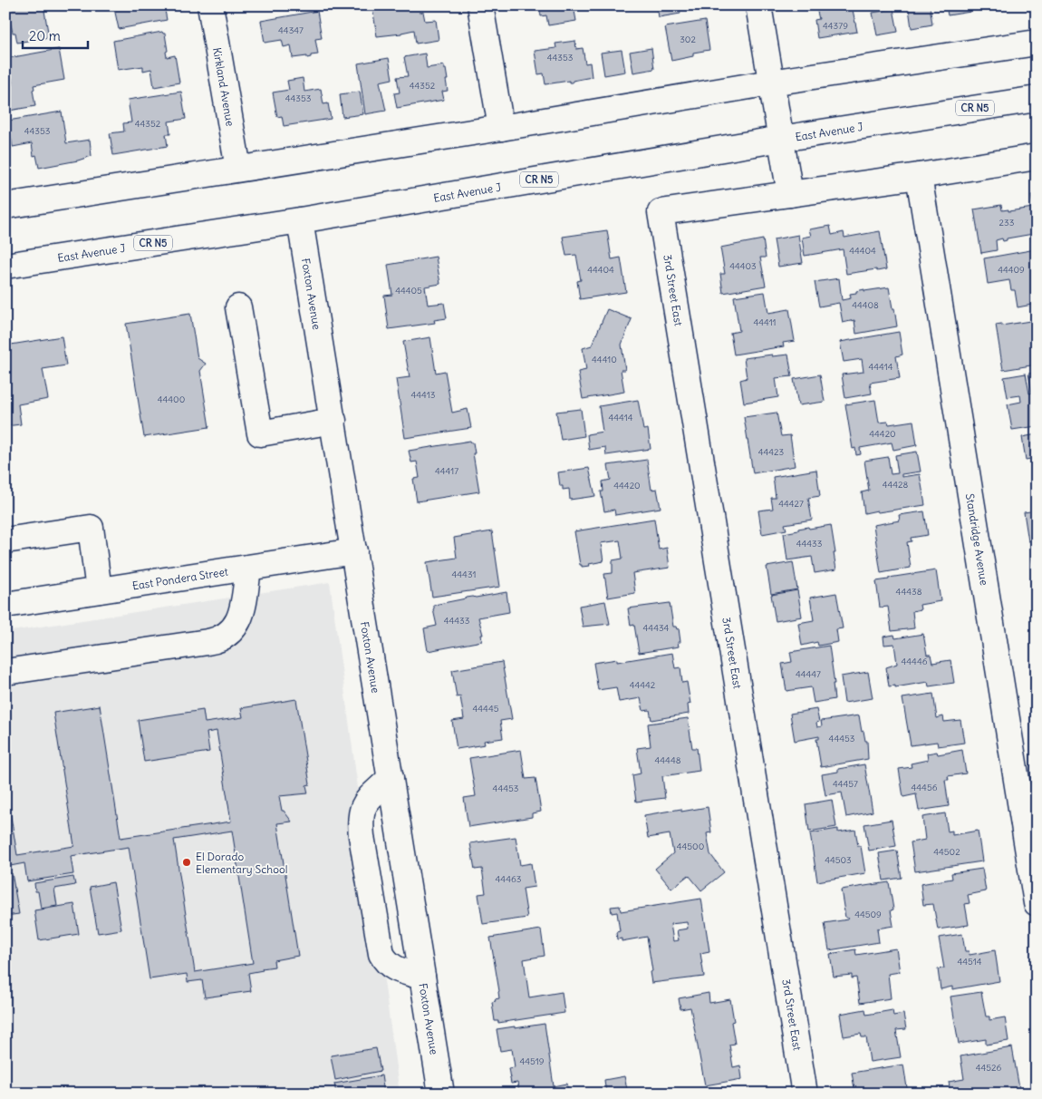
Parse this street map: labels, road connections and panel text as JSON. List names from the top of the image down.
{
  "streets": {
    "street": [
      "Kirkland Avenue",
      "CR N5",
      "East Avenue J",
      "3rd Street East",
      "Foxton Avenue",
      "Standridge Avenue",
      "East Pondera Street"
    ]
  },
  "crossings": [
    ["East Avenue J", "Foxton Avenue"],
    ["Foxton Avenue", "East Pondera Street"]
  ],
  "places": ["El Dorado Elementary School"],
  "house_numbers": [
    "44379",
    "44347",
    "302",
    "44353",
    "44352",
    "44353",
    "44352",
    "44353",
    "233",
    "44404",
    "44403",
    "44404",
    "44409",
    "44405",
    "44408",
    "44411",
    "44410",
    "44414",
    "44413",
    "44400",
    "44414",
    "44420",
    "44423",
    "44417",
    "44428",
    "44420",
    "44427",
    "44433",
    "44431",
    "44438",
    "44433",
    "44434",
    "44446",
    "44447",
    "44442",
    "44445",
    "44453",
    "44448",
    "44457",
    "44456",
    "44453",
    "44500",
    "44502",
    "44503",
    "44463",
    "44509",
    "44514",
    "44519",
    "44526"
  ],
  "scale_bar": "20 m"
}
